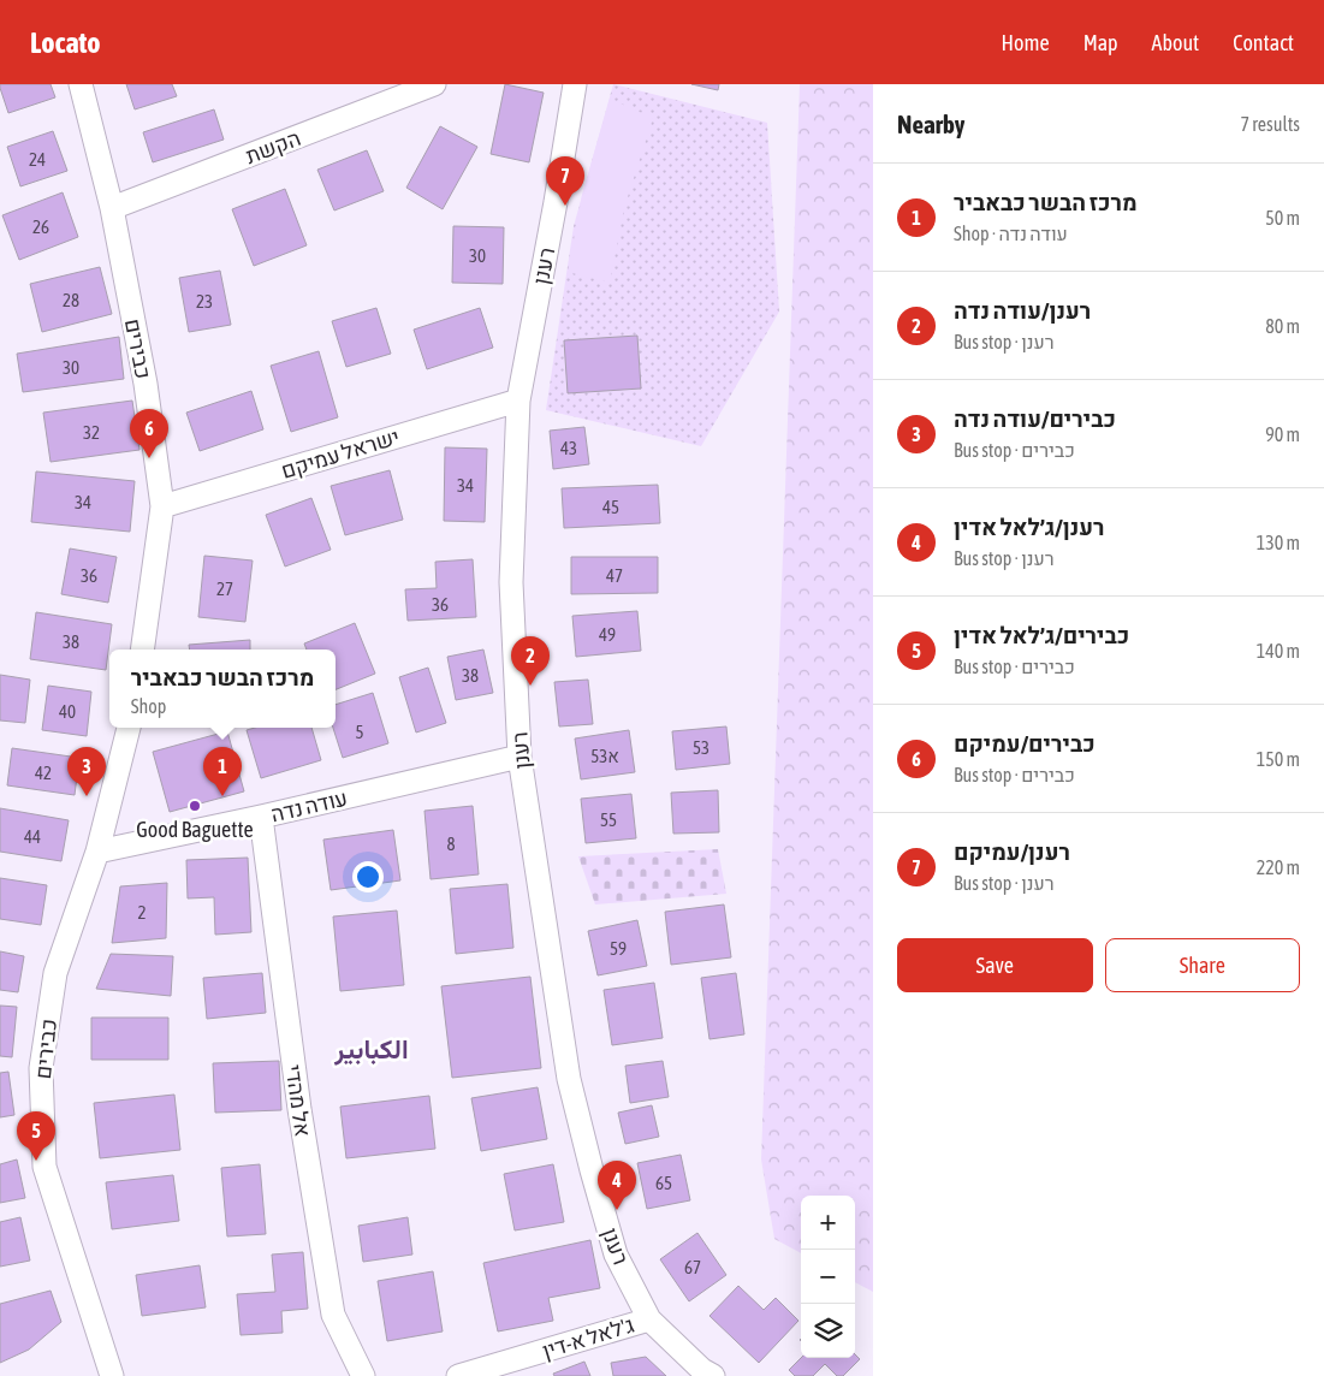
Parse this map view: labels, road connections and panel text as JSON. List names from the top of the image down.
{
  "streets": {
    "street": [
      "הקשת",
      "רענן",
      "כבירים",
      "ישראל עמיקם",
      "עודה נדה",
      "אל מהדי",
      "ג'לאל א-דין"
    ]
  },
  "crossings": [
    ["הקשת", "כבירים"],
    ["רענן", "ישראל עמיקם"],
    ["רענן", "עודה נדה"],
    ["רענן", "ג'לאל א-דין"],
    ["כבירים", "ישראל עמיקם"],
    ["כבירים", "עודה נדה"],
    ["עודה נדה", "אל מהדי"]
  ],
  "districts": ["الكبابير"],
  "places": ["Good Baguette"],
  "house_numbers": [
    "24",
    "26",
    "30",
    "28",
    "23",
    "30",
    "32",
    "43",
    "34",
    "34",
    "45",
    "36",
    "47",
    "27",
    "36",
    "49",
    "38",
    "38",
    "40",
    "5",
    "53",
    "53א",
    "42",
    "55",
    "44",
    "8",
    "2",
    "59",
    "65",
    "67"
  ],
  "page": {
    "header": "Locato",
    "nav": [
      "Home",
      "Map",
      "About",
      "Contact"
    ],
    "heading": ["Nearby", "7 results"],
    "pins": [
      "7",
      "6",
      "2",
      "1",
      "3",
      "5",
      "4"
    ],
    "list": [
      {
        "mark": "1",
        "name": "מרכז הבשר כבאביר",
        "note": "Shop · עודה נדה",
        "value": "50 m"
      },
      {
        "mark": "2",
        "name": "רענן/עודה נדה",
        "note": "Bus stop · רענן",
        "value": "80 m"
      },
      {
        "mark": "3",
        "name": "כבירים/עודה נדה",
        "note": "Bus stop · כבירים",
        "value": "90 m"
      },
      {
        "mark": "4",
        "name": "רענן/ג׳לאל אדין",
        "note": "Bus stop · רענן",
        "value": "130 m"
      },
      {
        "mark": "5",
        "name": "כבירים/ג׳לאל אדין",
        "note": "Bus stop · כבירים",
        "value": "140 m"
      },
      {
        "mark": "6",
        "name": "כבירים/עמיקם",
        "note": "Bus stop · כבירים",
        "value": "150 m"
      },
      {
        "mark": "7",
        "name": "רענן/עמיקם",
        "note": "Bus stop · רענן",
        "value": "220 m"
      }
    ],
    "popup": ["מרכז הבשר כבאביר", "Shop"],
    "buttons": ["Save", "Share"],
    "map_buttons": ["+", "−"]
  }
}
